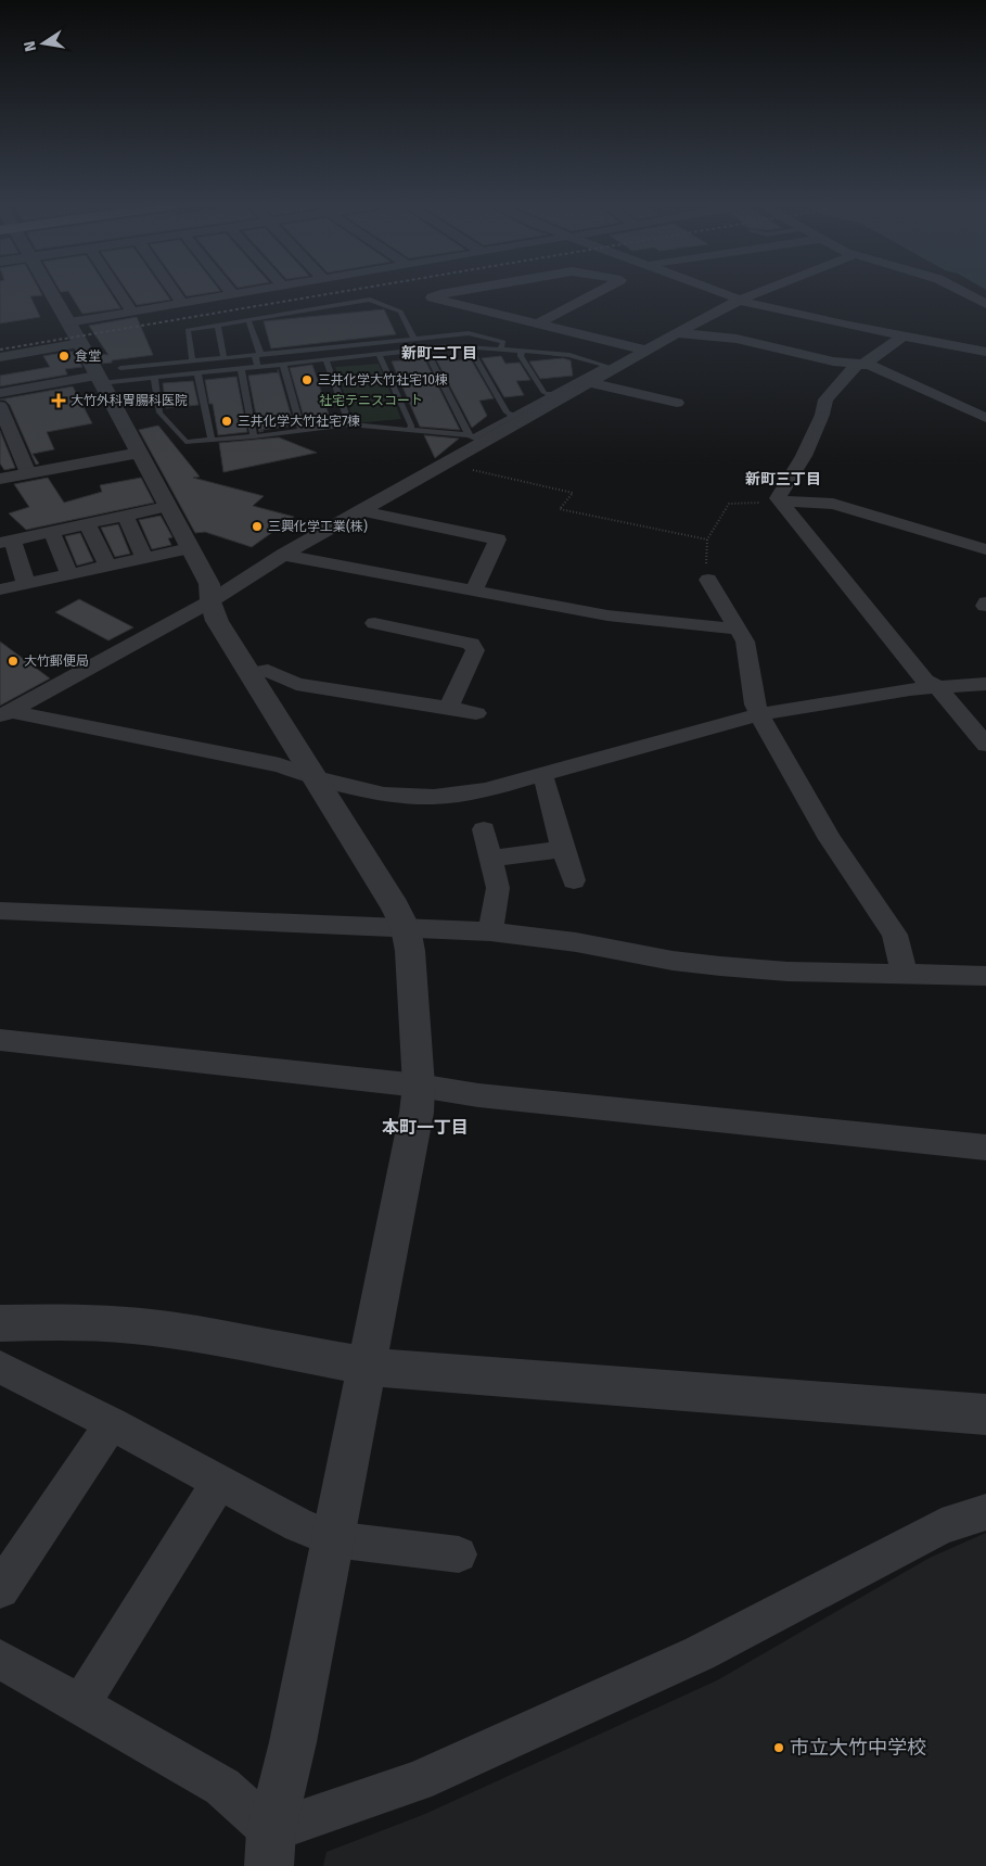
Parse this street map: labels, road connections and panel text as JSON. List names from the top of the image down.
{
  "districts": ["新町二丁目", "新町三丁目", "本町一丁目"],
  "parks": ["社宅テニスコート"],
  "places": {
    "other": [
      "食堂",
      "三井化学大竹社宅10棟",
      "三井化学大竹社宅7棟",
      "三興化学工業(株)",
      "大竹郵便局",
      "市立大竹中学校"
    ],
    "health": ["大竹外科胃腸科医院"]
  },
  "north": "left"
}
